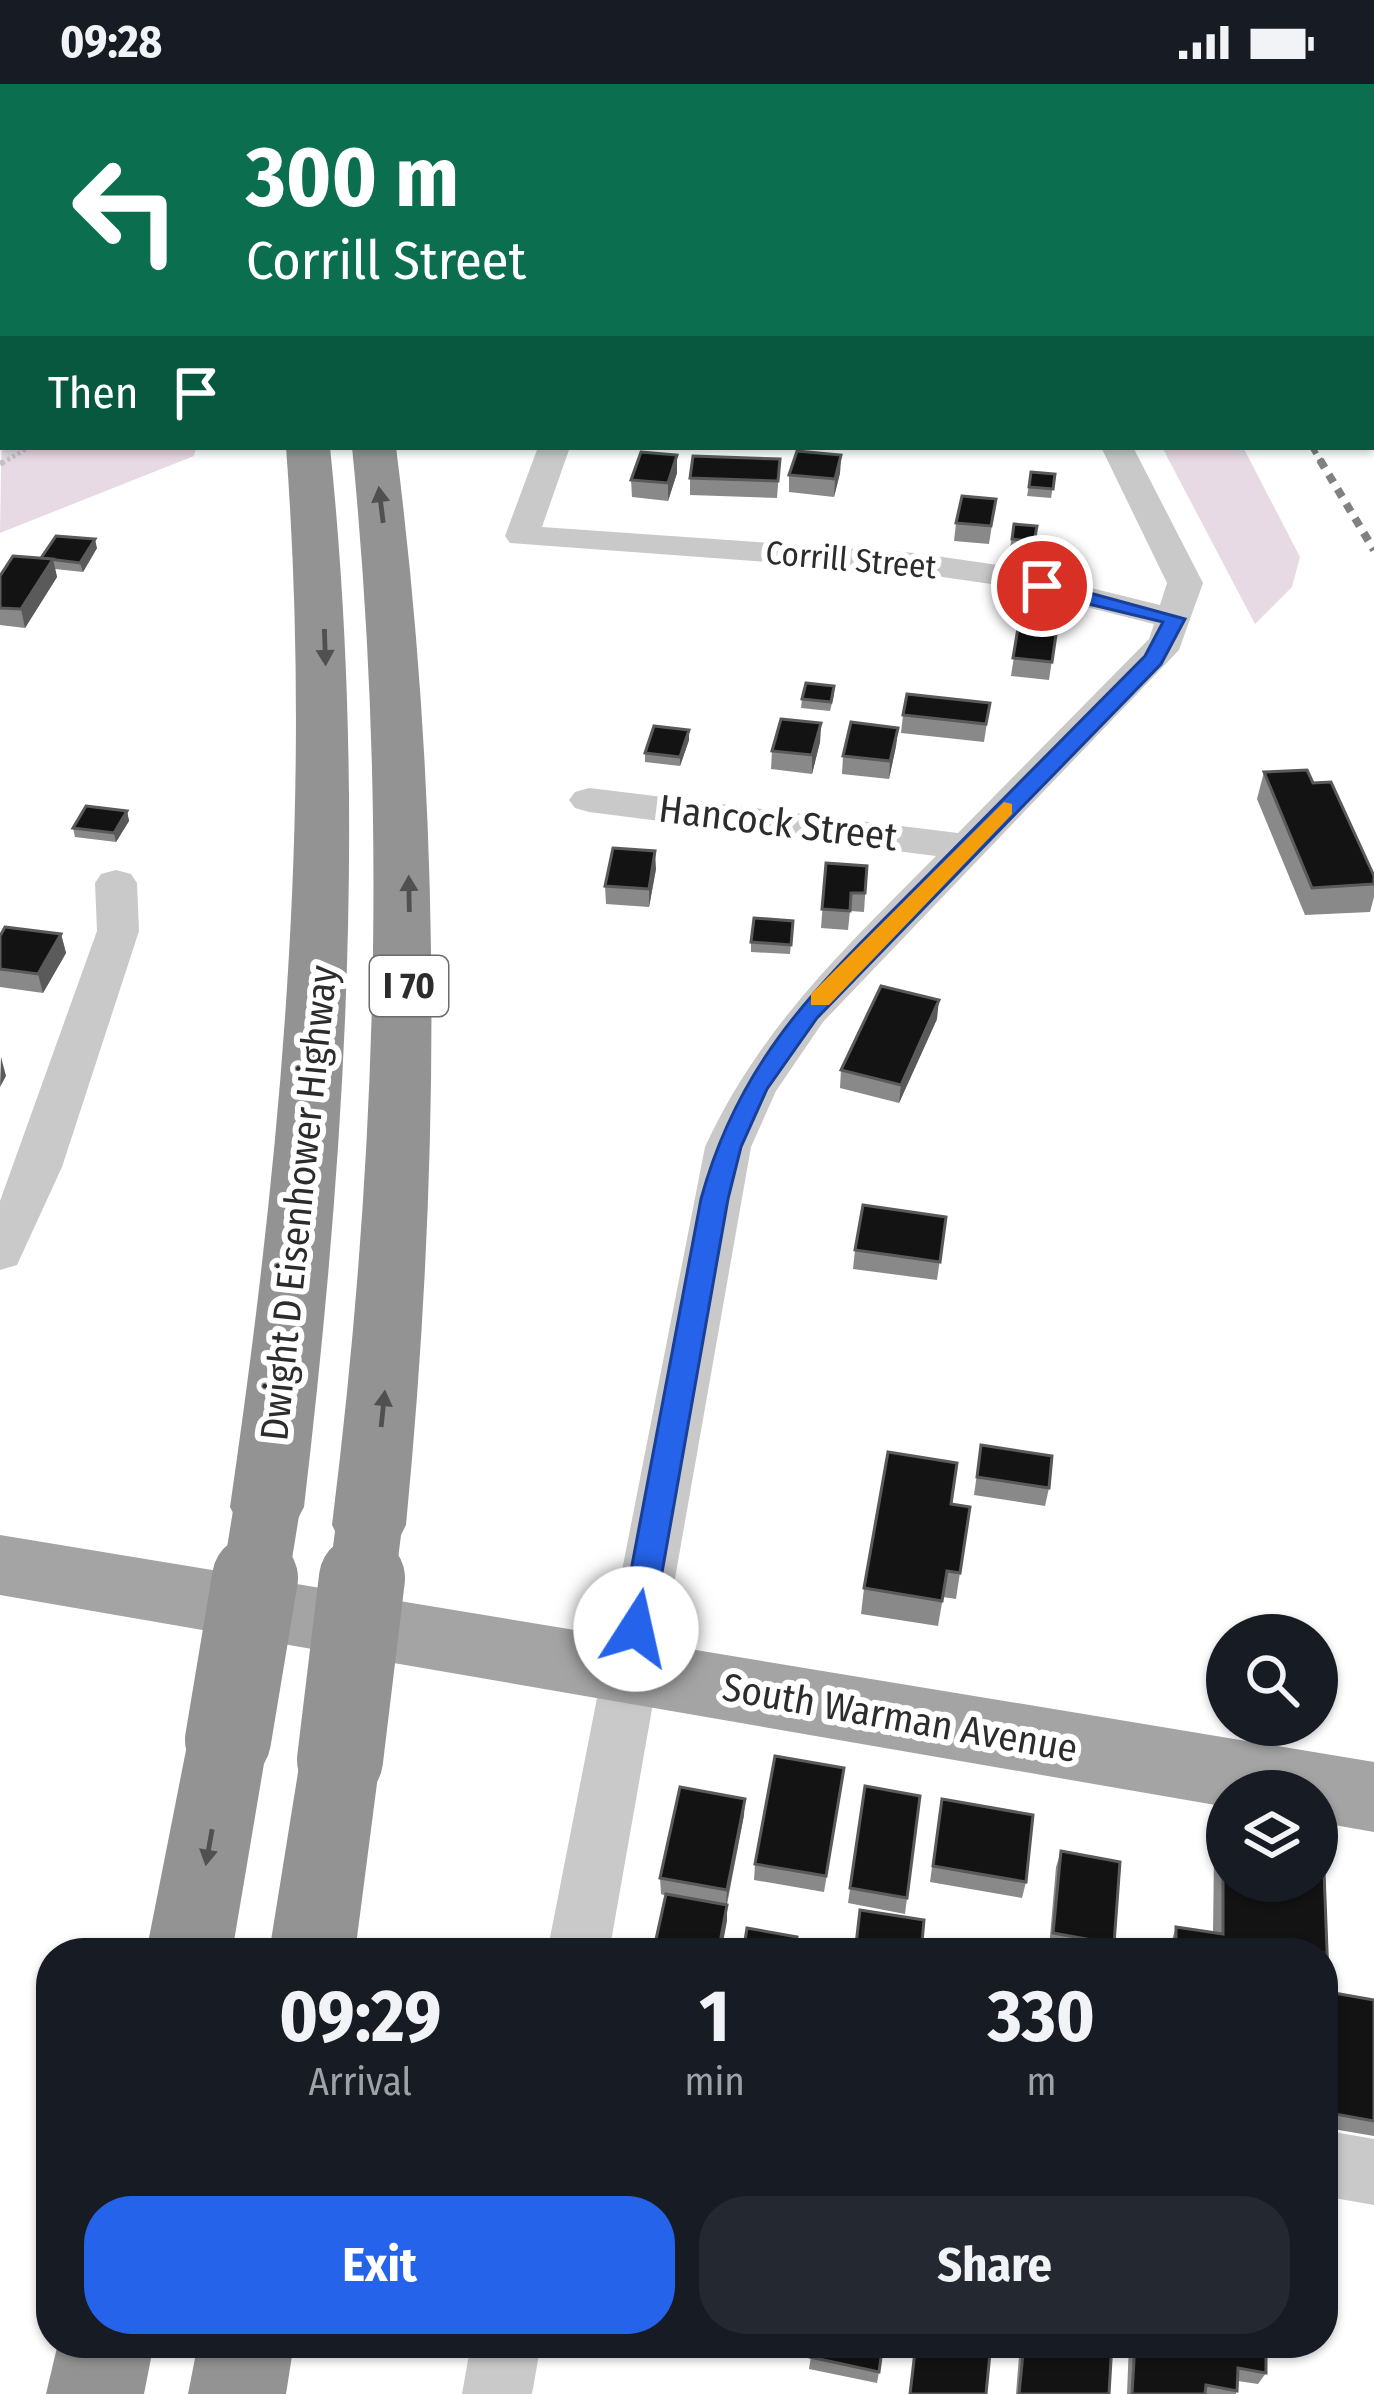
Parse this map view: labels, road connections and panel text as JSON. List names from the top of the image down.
{
  "streets": {
    "highway": ["I 70", "Dwight D Eisenhower Highway"],
    "main road": ["South Warman Avenue"],
    "street": ["Corrill Street", "Hancock Street"]
  },
  "page": {
    "status": "09:28",
    "turn": ["300 m", "Corrill Street"],
    "then": "Then",
    "eta": [
      "09:29",
      "Arrival",
      "1",
      "min",
      "330",
      "m"
    ],
    "buttons": ["Exit", "Share"]
  }
}
